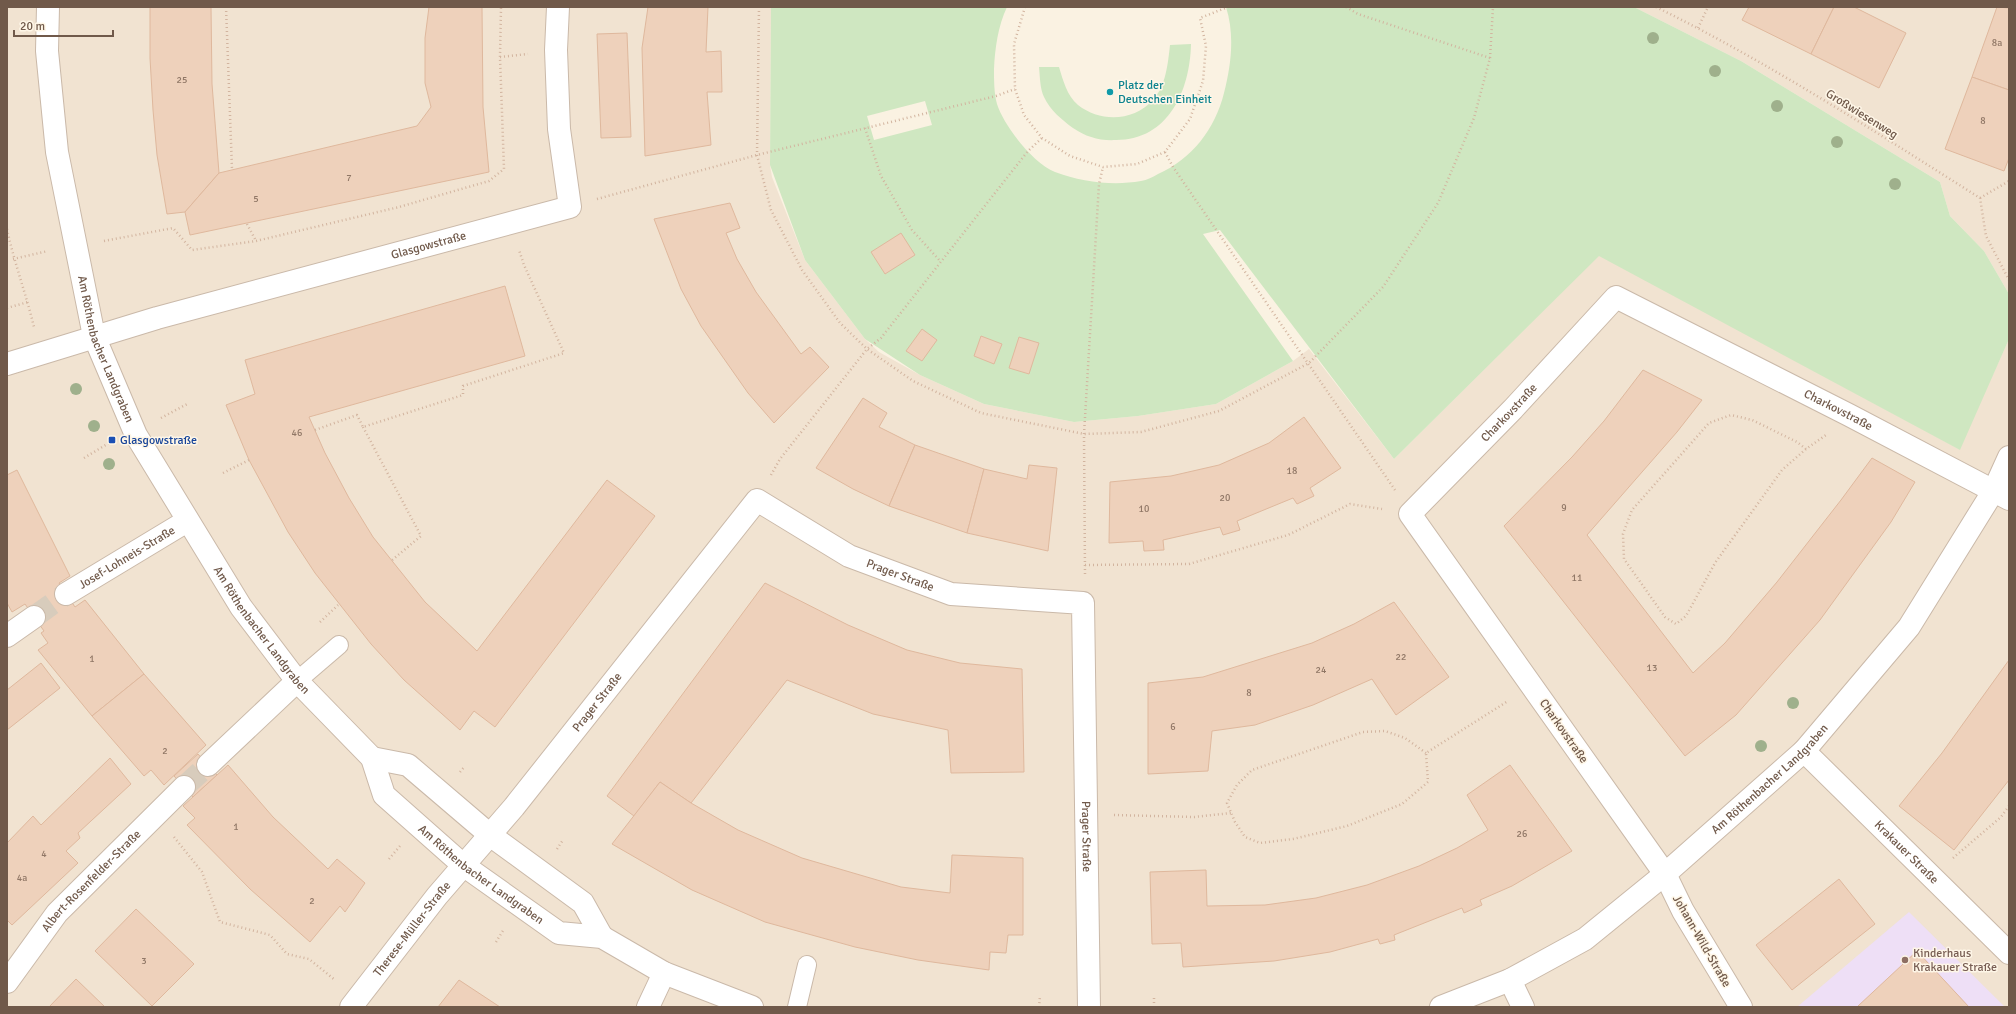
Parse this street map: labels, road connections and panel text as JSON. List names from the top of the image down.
{
  "streets": {
    "street": [
      "Glasgowstraße",
      "Am Röthenbacher Landgraben",
      "Charkovstraße",
      "Josef-Lohneis-Straße",
      "Prager Straße",
      "Krakauer Straße",
      "Albert-Rosenfelder-Straße",
      "Therese-Müller-Straße",
      "Johann-Wild-Straße"
    ],
    "path": ["Großwiesenweg"]
  },
  "crossings": [
    ["Glasgowstraße", "Am Röthenbacher Landgraben"],
    ["Am Röthenbacher Landgraben", "Charkovstraße"],
    ["Am Röthenbacher Landgraben", "Josef-Lohneis-Straße"],
    ["Am Röthenbacher Landgraben", "Krakauer Straße"],
    ["Am Röthenbacher Landgraben", "Therese-Müller-Straße"],
    ["Am Röthenbacher Landgraben", "Johann-Wild-Straße"],
    ["Charkovstraße", "Johann-Wild-Straße"],
    ["Prager Straße", "Therese-Müller-Straße"]
  ],
  "places": {
    "other": ["Platz der Deutschen Einheit", "Kinderhaus Krakauer Straße"],
    "transit": ["Glasgowstraße"]
  },
  "house_numbers": [
    "8a",
    "25",
    "8",
    "7",
    "5",
    "46",
    "18",
    "20",
    "9",
    "10",
    "11",
    "22",
    "1",
    "13",
    "24",
    "8",
    "6",
    "2",
    "1",
    "26",
    "4",
    "4a",
    "2",
    "3"
  ],
  "scale_bar": "20 m"
}
